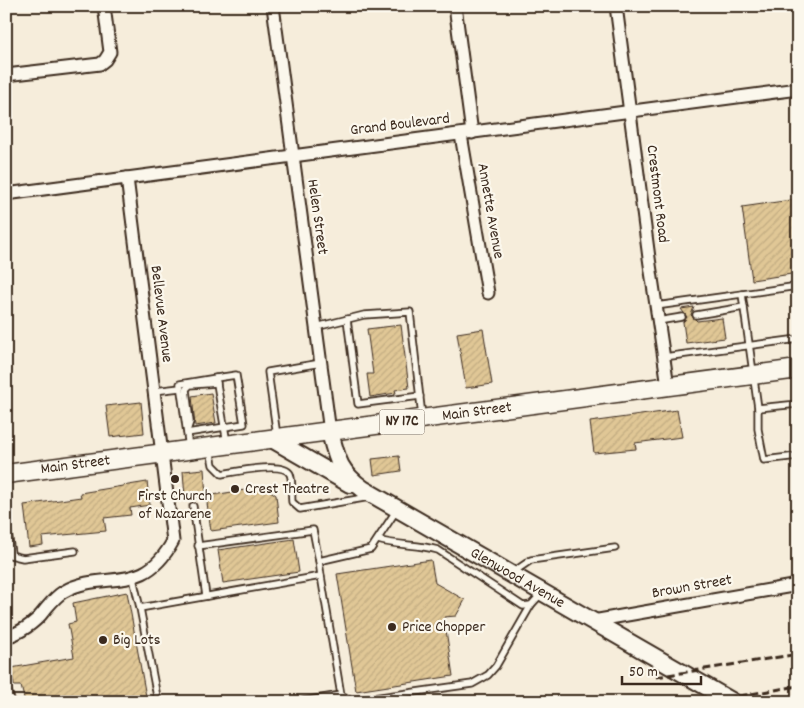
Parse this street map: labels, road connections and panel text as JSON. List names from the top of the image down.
{
  "streets": {
    "main road": ["Main Street", "NY 17C"],
    "street": [
      "Grand Boulevard",
      "Crestmont Road",
      "Annette Avenue",
      "Helen Street",
      "Bellevue Avenue",
      "Glenwood Avenue",
      "Brown Street"
    ]
  },
  "crossings": [
    ["Grand Boulevard", "Crestmont Road"],
    ["Grand Boulevard", "Annette Avenue"],
    ["Grand Boulevard", "Helen Street"],
    ["Grand Boulevard", "Bellevue Avenue"],
    ["Crestmont Road", "Main Street"],
    ["Helen Street", "Main Street"],
    ["Helen Street", "Glenwood Avenue"],
    ["Bellevue Avenue", "Main Street"],
    ["Main Street", "Glenwood Avenue"],
    ["Glenwood Avenue", "Brown Street"]
  ],
  "places": [
    "First Church of Nazarene",
    "Crest Theatre",
    "Price Chopper",
    "Big Lots"
  ],
  "scale_bar": "50 m"
}
